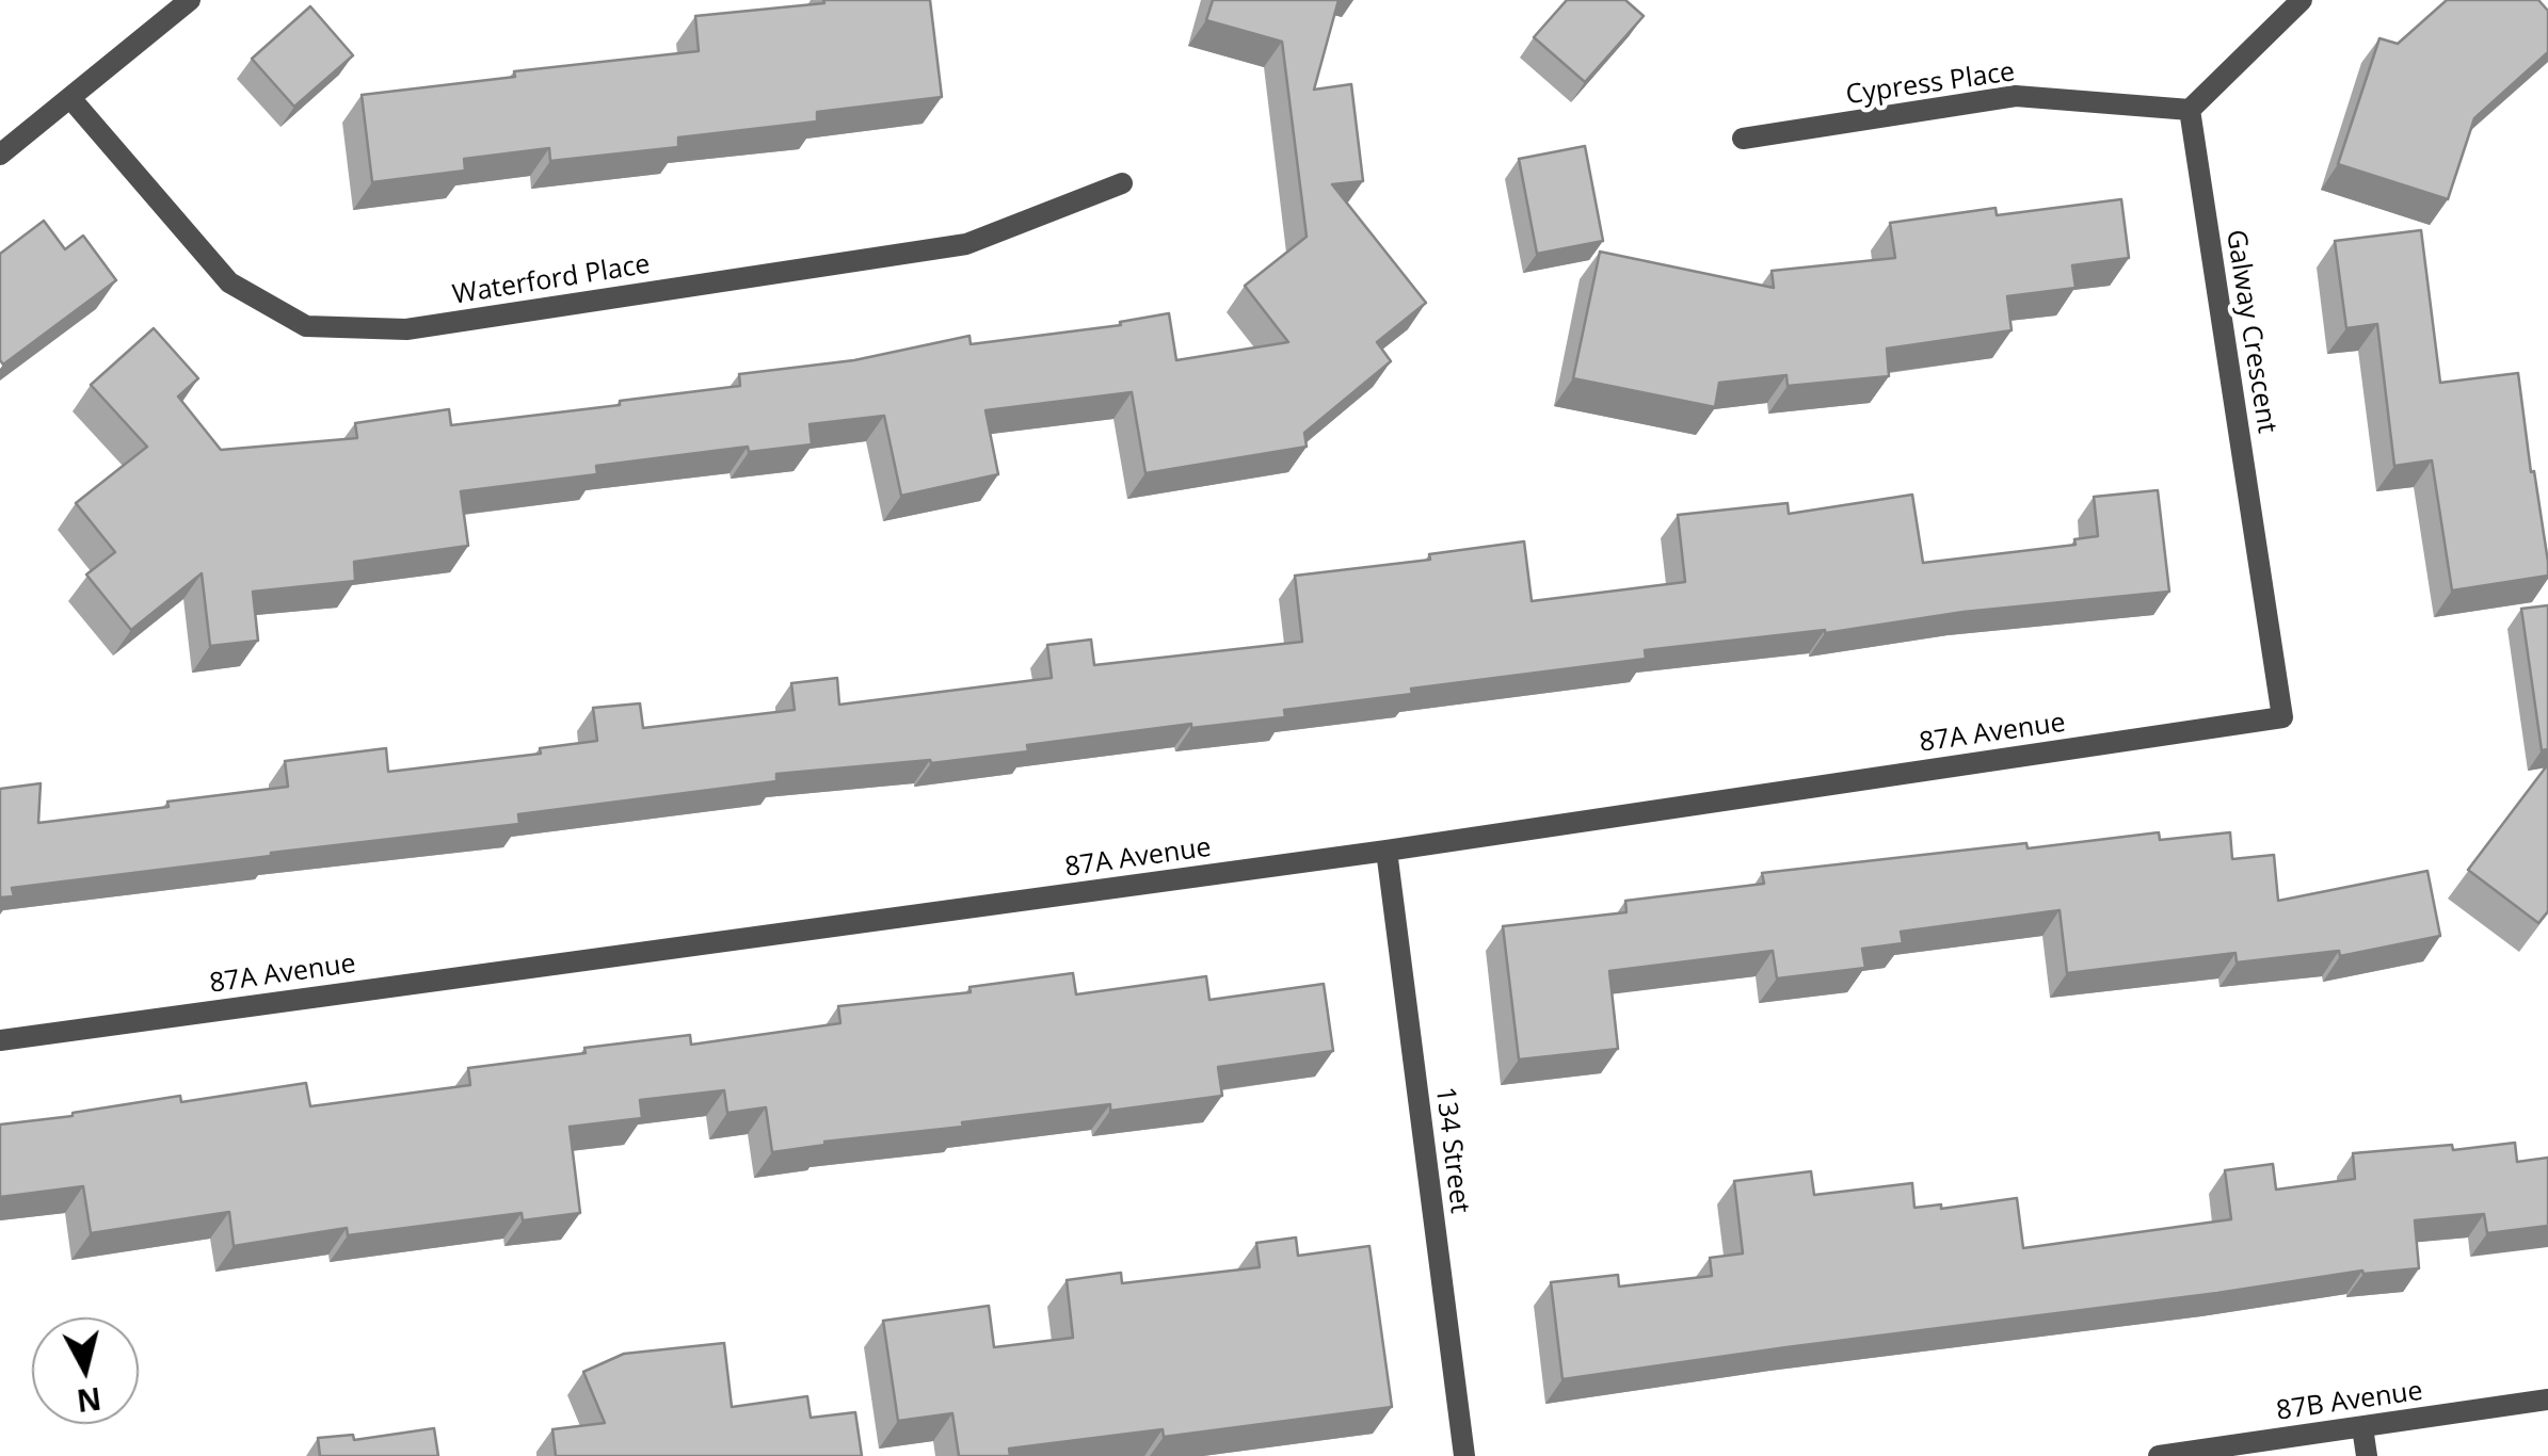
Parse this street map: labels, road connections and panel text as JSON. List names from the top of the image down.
{
  "streets": {
    "street": [
      "Cypress Place",
      "Waterford Place",
      "Galway Crescent",
      "87A Avenue",
      "134 Street",
      "87B Avenue"
    ]
  },
  "crossings": [
    ["Cypress Place", "Galway Crescent"],
    ["Galway Crescent", "87A Avenue"],
    ["87A Avenue", "134 Street"]
  ],
  "north": "bottom"
}
